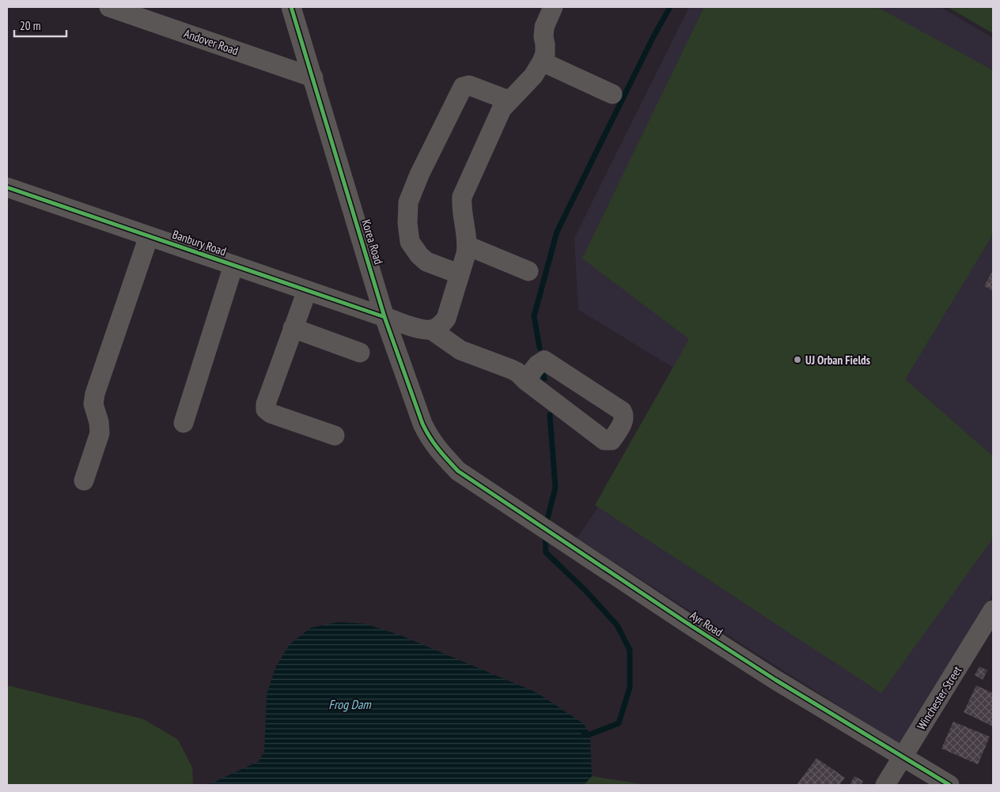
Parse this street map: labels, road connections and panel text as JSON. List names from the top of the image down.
{
  "streets": {
    "street": [
      "Andover Road",
      "Korea Road",
      "Banbury Road",
      "Ayr Road",
      "Winchester Street"
    ]
  },
  "crossings": [
    ["Andover Road", "Korea Road"],
    ["Korea Road", "Banbury Road"],
    ["Korea Road", "Ayr Road"],
    ["Ayr Road", "Winchester Street"]
  ],
  "water": ["Frog Dam"],
  "places": ["UJ Orban Fields"],
  "scale_bar": "20 m"
}
